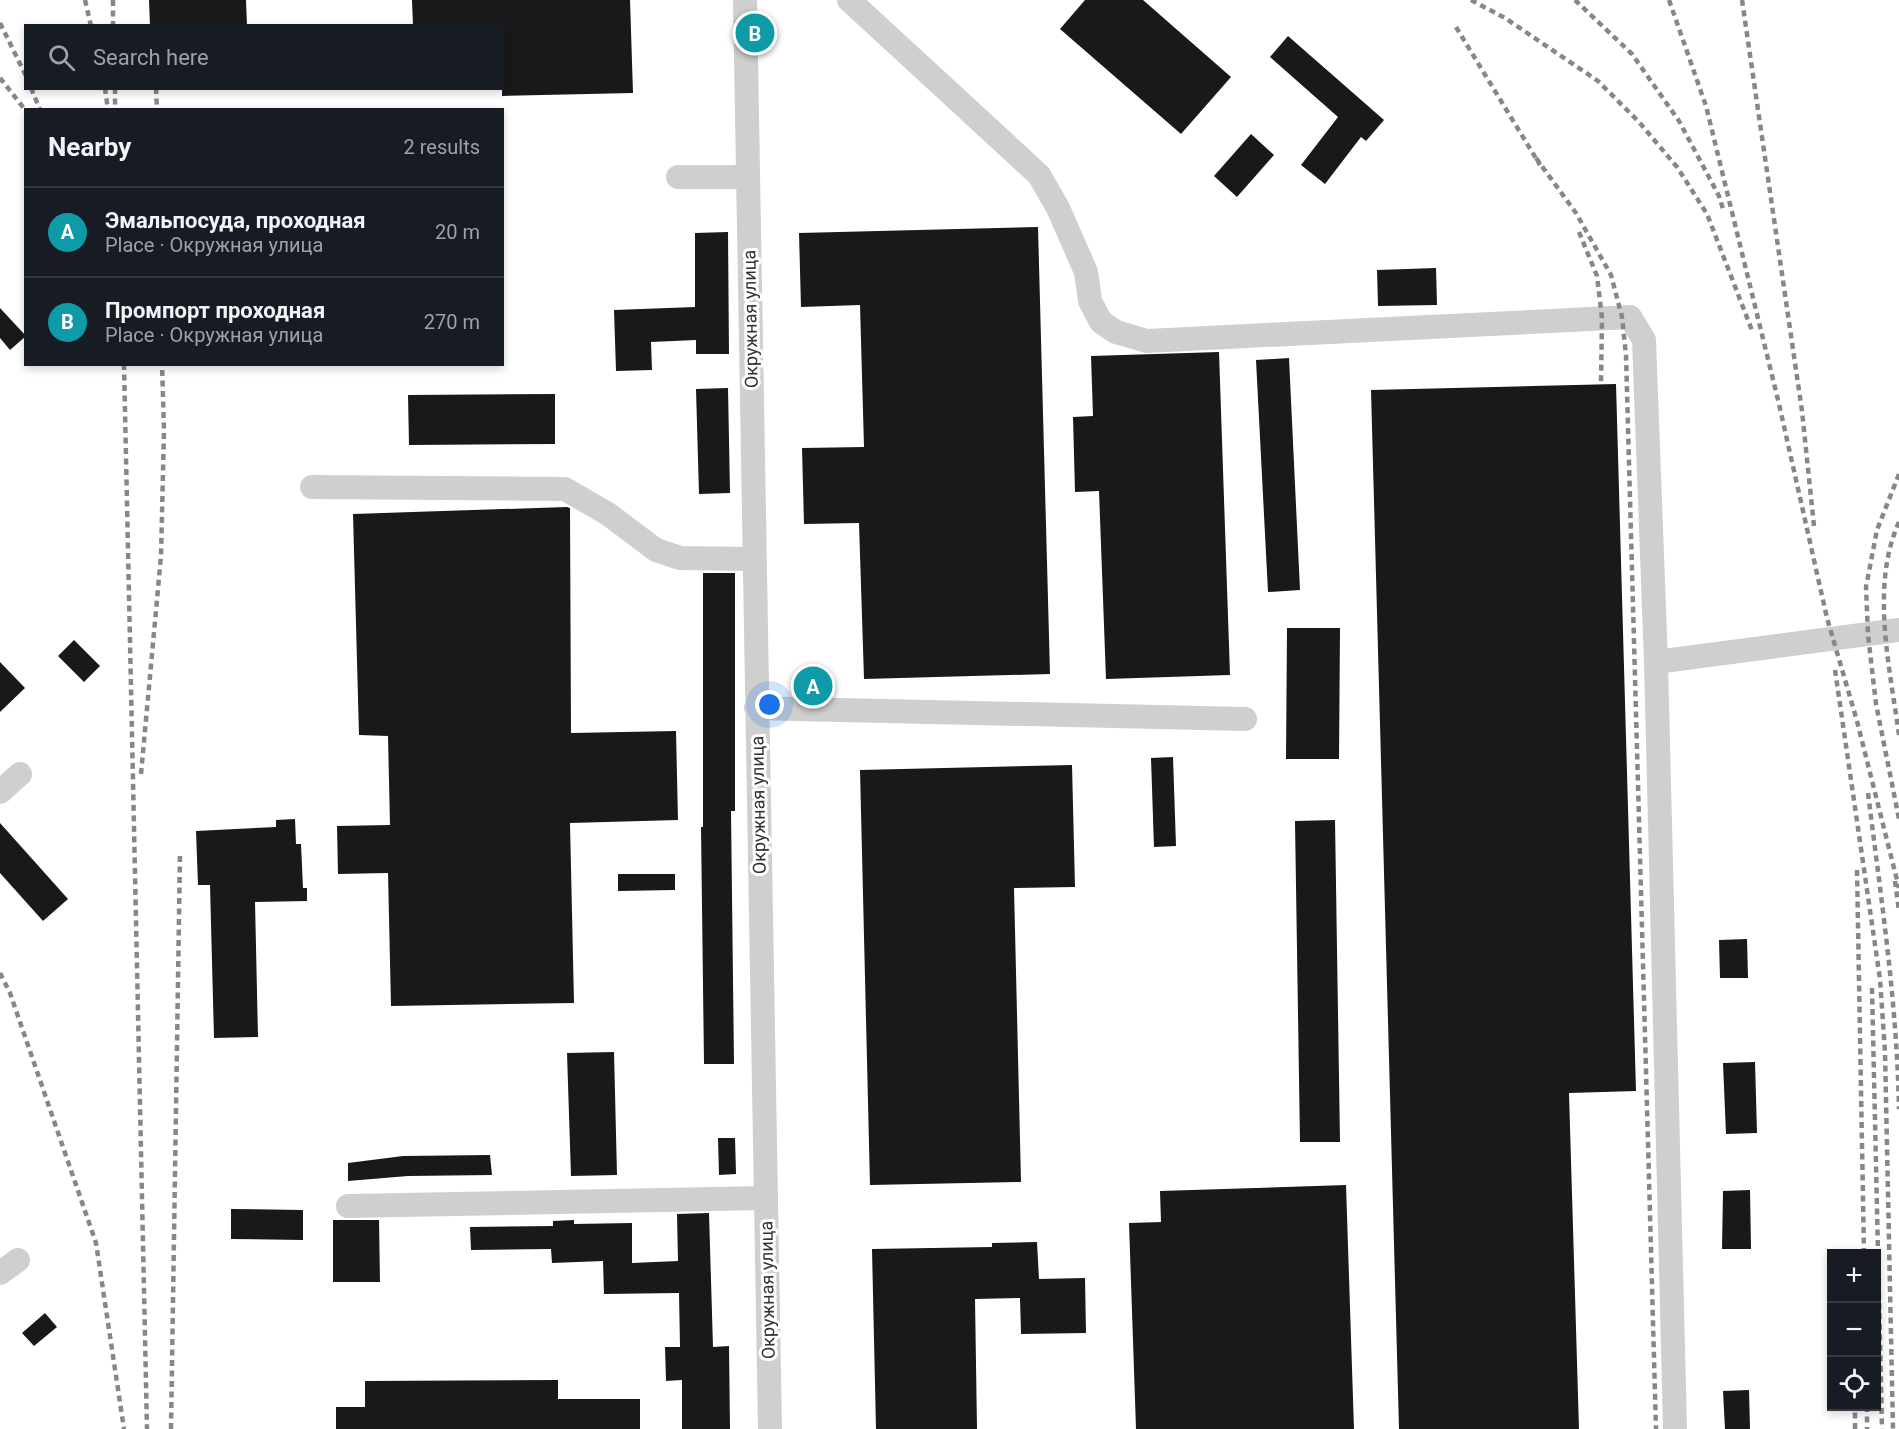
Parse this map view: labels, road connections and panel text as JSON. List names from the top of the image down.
{
  "streets": {
    "street": ["Окружная улица"]
  },
  "page": {
    "pins": ["B", "A"],
    "search": "Search here",
    "heading": ["Nearby", "2 results"],
    "list": [
      {
        "mark": "A",
        "name": "Эмальпосуда, проходная",
        "note": "Place · Окружная улица",
        "value": "20 m"
      },
      {
        "mark": "B",
        "name": "Промпорт проходная",
        "note": "Place · Окружная улица",
        "value": "270 m"
      }
    ],
    "map_buttons": ["+", "−"]
  }
}
